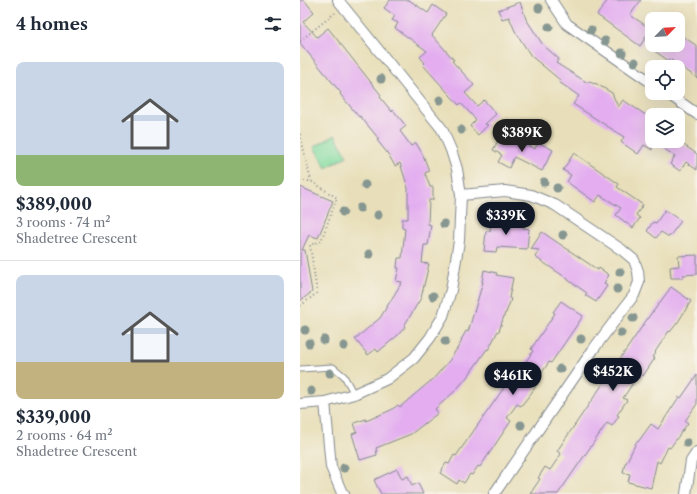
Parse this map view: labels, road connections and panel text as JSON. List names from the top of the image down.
{
  "north": "top right",
  "page": {
    "heading": "4 homes",
    "list": [
      {
        "name": "$389,000",
        "note": "3 rooms · 74 m² · Shadetree Crescent"
      },
      {
        "name": "$339,000",
        "note": "2 rooms · 64 m² · Shadetree Crescent"
      }
    ],
    "price": [
      "$389K",
      "$339K",
      "$452K",
      "$461K"
    ]
  }
}
